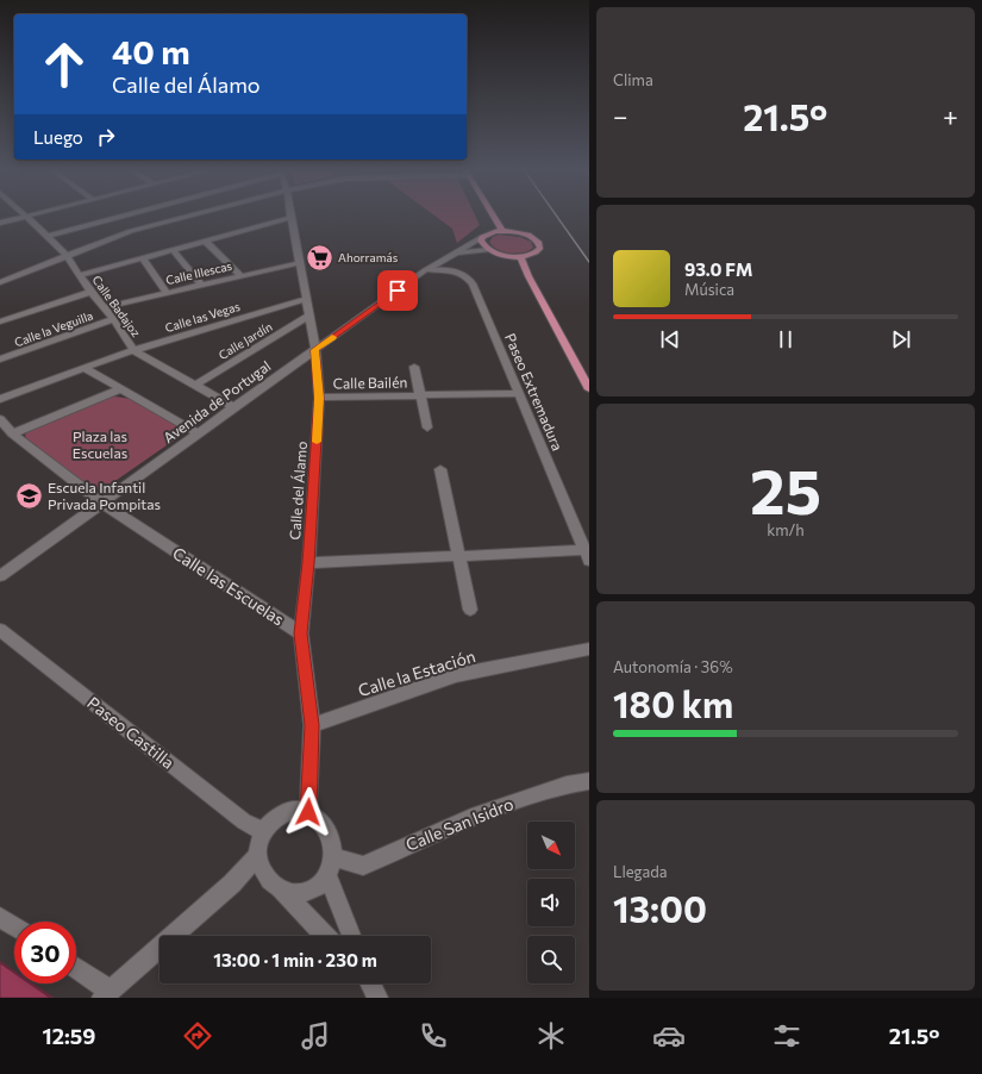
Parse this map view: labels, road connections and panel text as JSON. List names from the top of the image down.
{
  "streets": {
    "street": [
      "Calle Illescas",
      "Calle Badajoz",
      "Calle las Vegas",
      "Calle la Veguilla",
      "Calle Jardín",
      "Calle Bailén",
      "Paseo Extremadura",
      "Avenida de Portugal",
      "Calle del Álamo",
      "Calle las Escuelas",
      "Calle la Estación",
      "Paseo Castilla",
      "Calle San Isidro"
    ]
  },
  "crossings": [
    ["Calle Illescas", "Calle Badajoz"],
    ["Calle Illescas", "Calle del Álamo"],
    ["Calle Badajoz", "Calle las Vegas"],
    ["Calle Badajoz", "Calle la Veguilla"],
    ["Calle Badajoz", "Calle Jardín"],
    ["Calle Badajoz", "Avenida de Portugal"],
    ["Calle las Vegas", "Calle del Álamo"],
    ["Calle Jardín", "Calle del Álamo"],
    ["Calle Bailén", "Paseo Extremadura"],
    ["Calle Bailén", "Calle del Álamo"],
    ["Paseo Extremadura", "Avenida de Portugal"],
    ["Avenida de Portugal", "Calle del Álamo"],
    ["Avenida de Portugal", "Calle las Escuelas"],
    ["Calle del Álamo", "Calle las Escuelas"],
    ["Paseo Castilla", "Calle San Isidro"]
  ],
  "parks": ["Plaza las Escuelas"],
  "places": {
    "supermarket": ["Ahorramás"],
    "school or university": ["Escuela Infantil Privada Pompitas"]
  },
  "north": "bottom right",
  "page": {
    "tile": [
      "Clima",
      ["25", "km/h"],
      ["Autonomía · 36%", "180 km"],
      ["Llegada", "13:00"]
    ],
    "turn": ["40 m", "Calle del Álamo"],
    "heat": ["−", "21.5°", "+"],
    "then": "Luego",
    "song": ["93.0 FM", "Música"],
    "limit": "30",
    "trip": "13:00 · 1 min · 230 m",
    "tabs": ["12:59", "21.5°"]
  }
}
